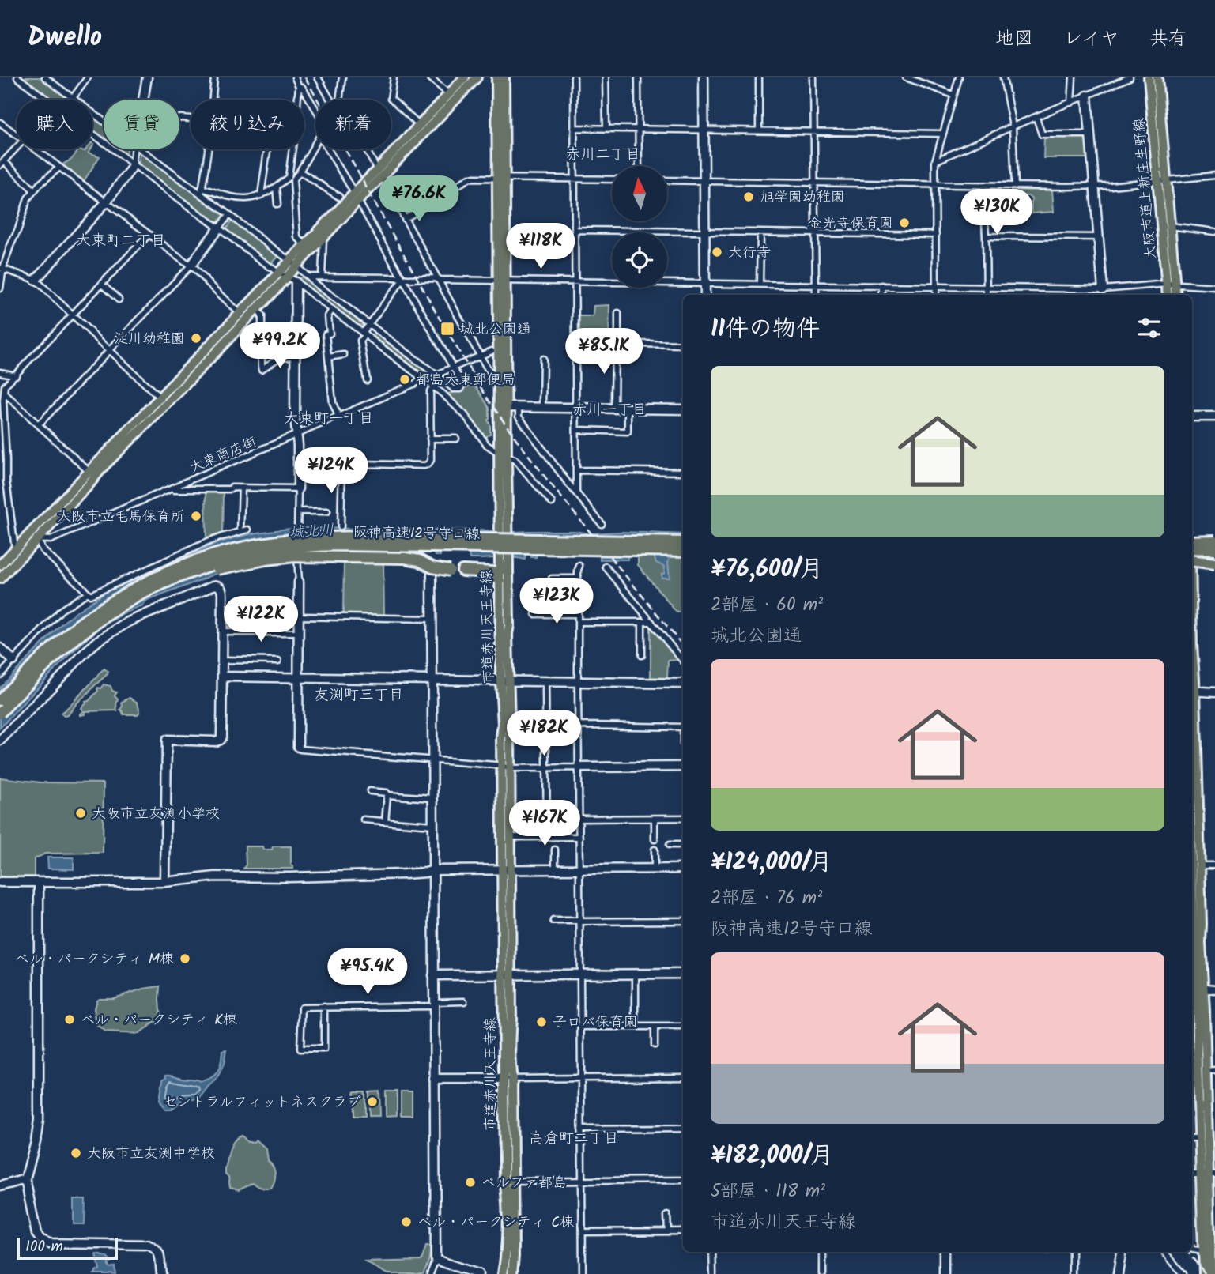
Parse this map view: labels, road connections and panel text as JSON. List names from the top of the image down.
{
  "streets": {
    "highway": ["阪神高速12号守口線"],
    "main road": ["大阪市道上新庄生野線", "市道赤川天王寺線"],
    "street": ["大東商店街"]
  },
  "districts": [
    "赤川二丁目",
    "大東町二丁目",
    "赤川一丁目",
    "大東町一丁目",
    "友渕町三丁目",
    "高倉町二丁目"
  ],
  "water": ["城北川"],
  "places": {
    "other": [
      "旭学園幼稚園",
      "金光寺保育園",
      "大行寺",
      "淀川幼稚園",
      "都島大東郵便局",
      "大阪市立毛馬保育所",
      "大阪市立友渕小学校",
      "ベル・パークシティ M棟",
      "ベル・パークシティ K棟",
      "子ロバ保育園",
      "セントラルフィットネスクラブ",
      "大阪市立友渕中学校",
      "ベルファ都島",
      "ベル・パークシティ C棟"
    ],
    "transit": ["城北公園通"]
  },
  "scale_bar": "100 m",
  "north": "top",
  "page": {
    "header": "Dwello",
    "nav": ["地図", "レイヤ", "共有"],
    "chip": [
      "購入",
      "賃貸",
      "絞り込み",
      "新着"
    ],
    "price": [
      "¥76.6K",
      "¥130K",
      "¥118K",
      "¥99.2K",
      "¥85.1K",
      "¥124K",
      "¥123K",
      "¥122K",
      "¥182K",
      "¥167K",
      "¥95.4K"
    ],
    "heading": "11件の物件",
    "list": [
      {
        "name": "¥76,600/月",
        "note": "2部屋 · 60 m² · 城北公園通"
      },
      {
        "name": "¥124,000/月",
        "note": "2部屋 · 76 m² · 阪神高速12号守口線"
      },
      {
        "name": "¥182,000/月",
        "note": "5部屋 · 118 m² · 市道赤川天王寺線"
      }
    ],
    "scale": "100 m"
  }
}
